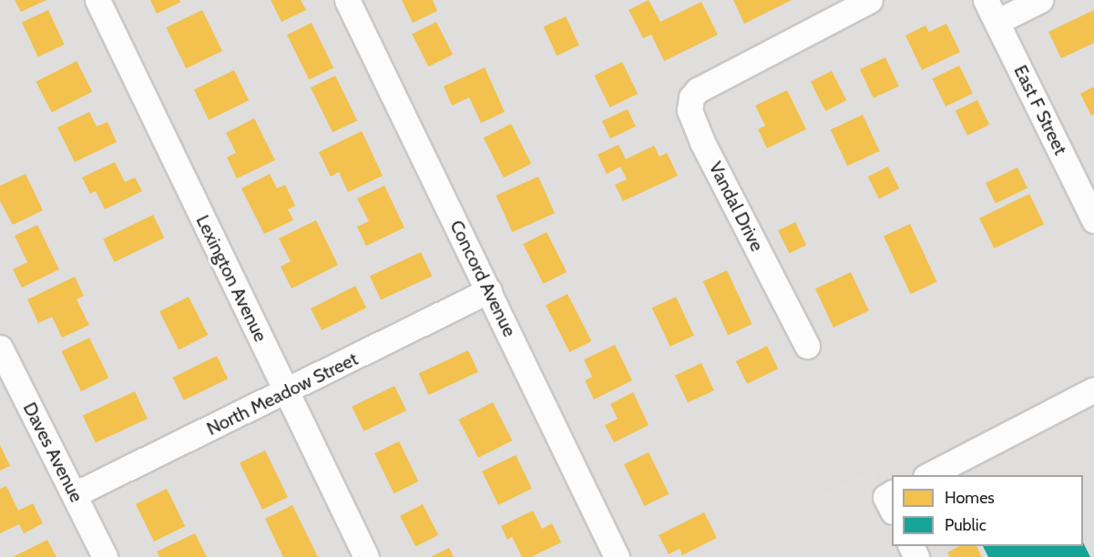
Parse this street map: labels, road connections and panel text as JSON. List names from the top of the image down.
{
  "streets": {
    "street": [
      "East F Street",
      "Vandal Drive",
      "Lexington Avenue",
      "Concord Avenue",
      "North Meadow Street",
      "Daves Avenue"
    ]
  },
  "crossings": [
    ["Lexington Avenue", "North Meadow Street"],
    ["Concord Avenue", "North Meadow Street"],
    ["North Meadow Street", "Daves Avenue"]
  ],
  "legend": ["Homes", "Public"]
}
